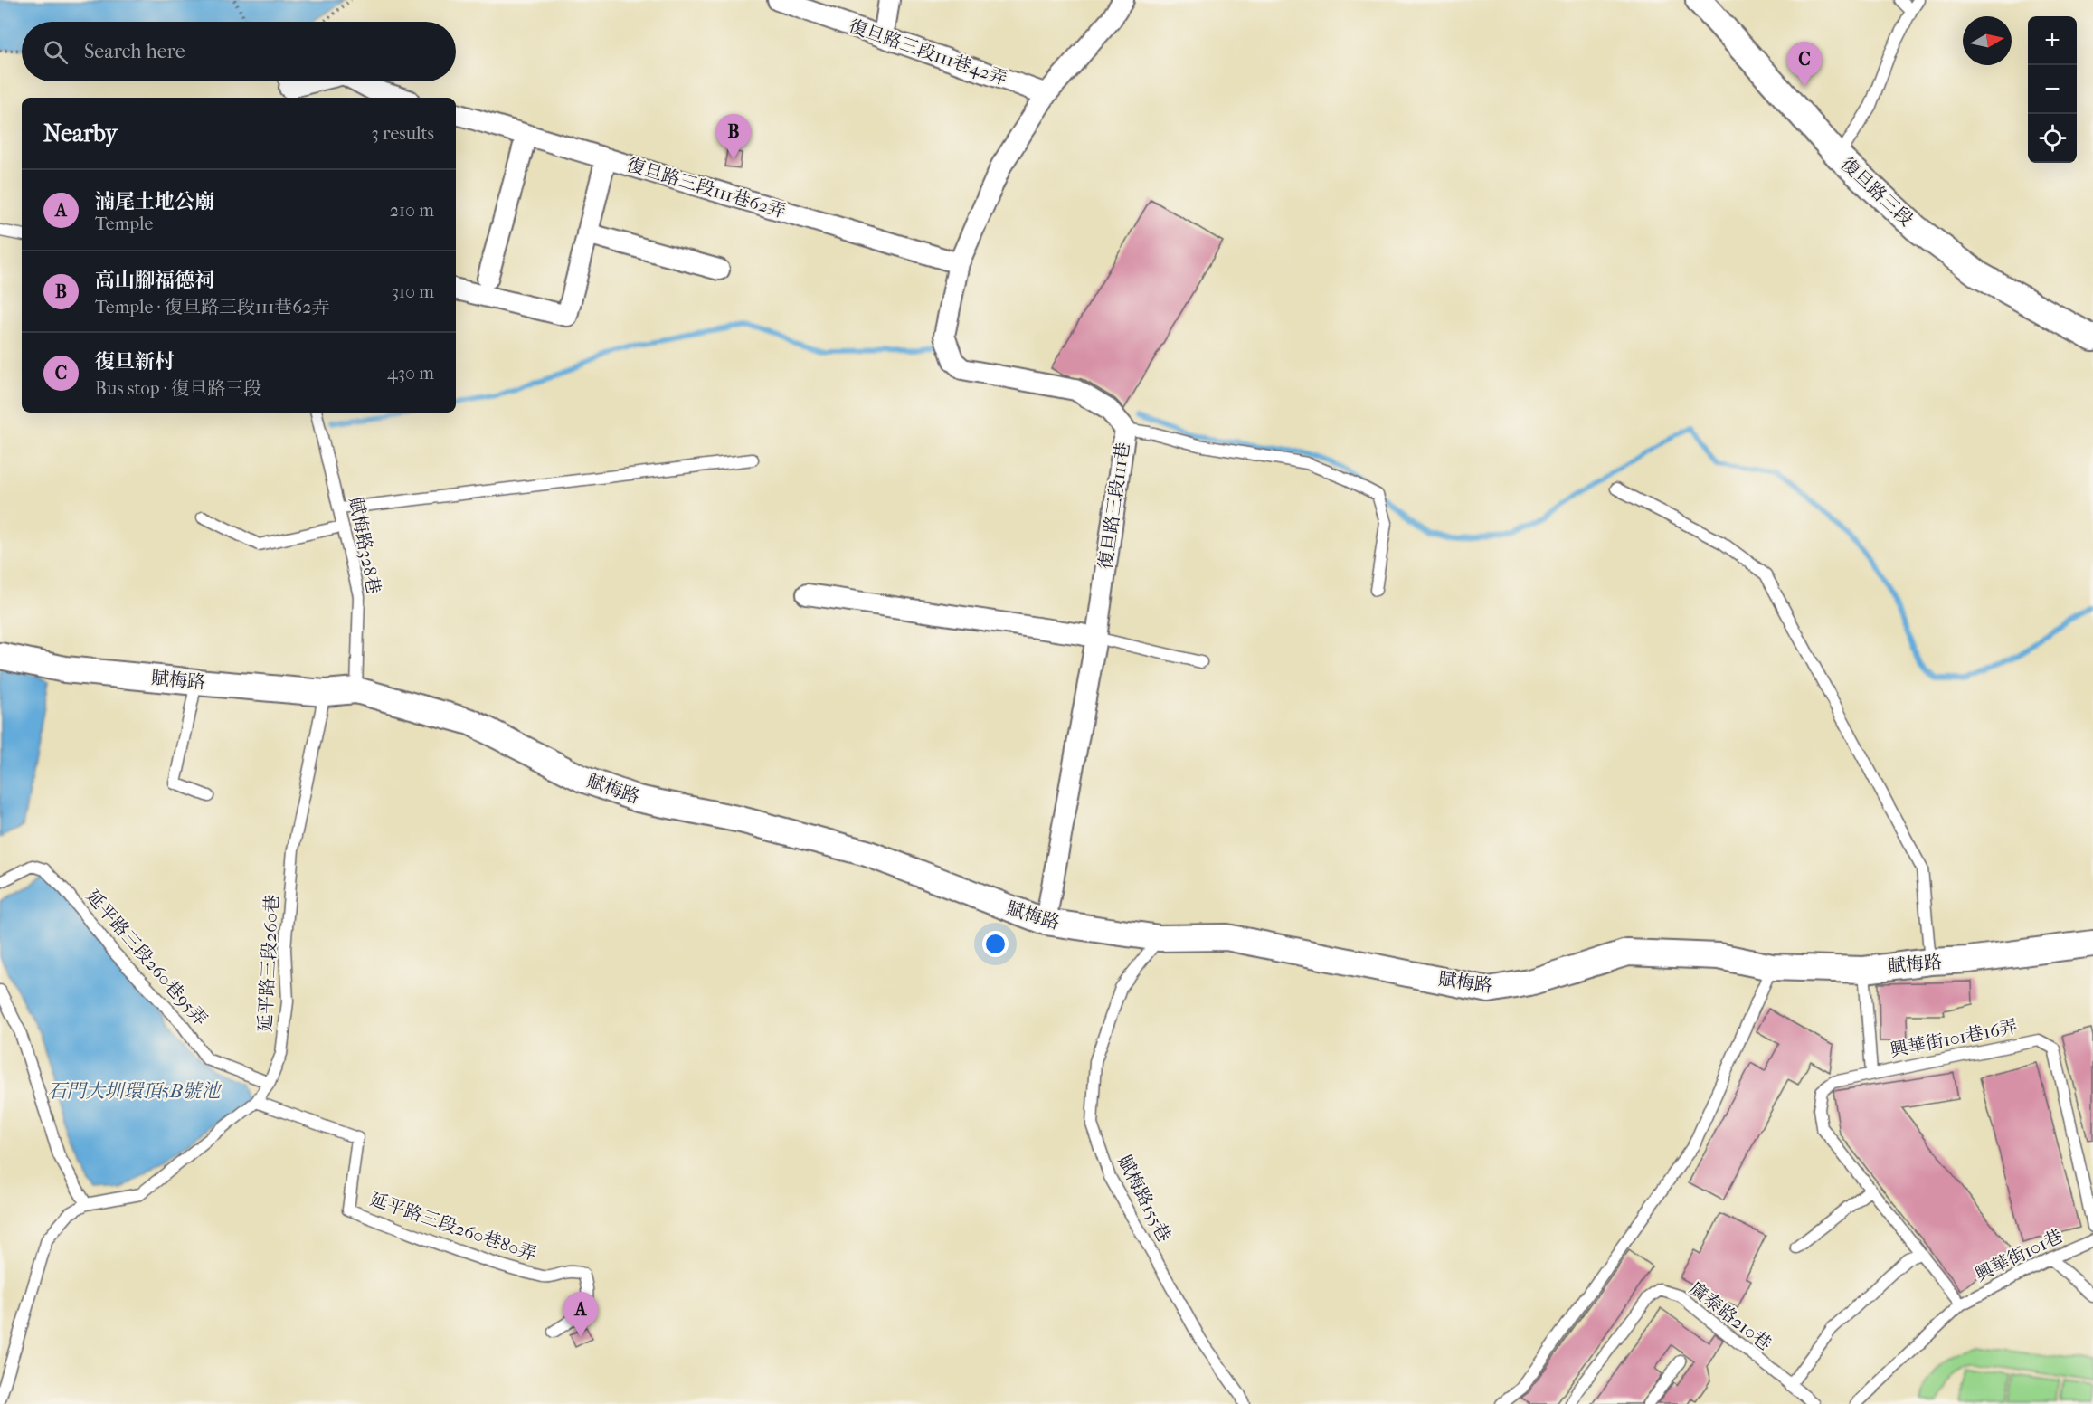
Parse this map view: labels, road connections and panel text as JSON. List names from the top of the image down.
{
  "streets": {
    "street": [
      "復旦路三段111巷42弄",
      "復旦路三段111巷62弄",
      "復旦路三段",
      "復旦路三段111巷",
      "賦梅路"
    ],
    "lane": [
      "賦梅路328巷",
      "延平路三段260巷95弄",
      "延平路三段260巷",
      "興華街101巷16弄",
      "賦梅路155巷",
      "延平路三段260巷80弄",
      "興華街101巷",
      "廣泰路210巷"
    ]
  },
  "crossings": [
    ["復旦路三段111巷42弄", "復旦路三段111巷"],
    ["復旦路三段111巷62弄", "復旦路三段111巷"],
    ["復旦路三段111巷", "賦梅路"],
    ["賦梅路328巷", "賦梅路"],
    ["賦梅路", "延平路三段260巷"],
    ["賦梅路", "賦梅路155巷"],
    ["延平路三段260巷95弄", "延平路三段260巷"],
    ["延平路三段260巷", "延平路三段260巷80弄"],
    ["興華街101巷16弄", "興華街101巷"]
  ],
  "water": ["石門大圳環頂5B號池"],
  "north": "right",
  "page": {
    "map_buttons": ["+", "−"],
    "search": "Search here",
    "pins": ["C", "B", "A"],
    "heading": ["Nearby", "3 results"],
    "list": [
      {
        "mark": "A",
        "name": "湳尾土地公廟",
        "note": "Temple",
        "value": "210 m"
      },
      {
        "mark": "B",
        "name": "高山腳福德祠",
        "note": "Temple · 復旦路三段111巷62弄",
        "value": "310 m"
      },
      {
        "mark": "C",
        "name": "復旦新村",
        "note": "Bus stop · 復旦路三段",
        "value": "430 m"
      }
    ]
  }
}
